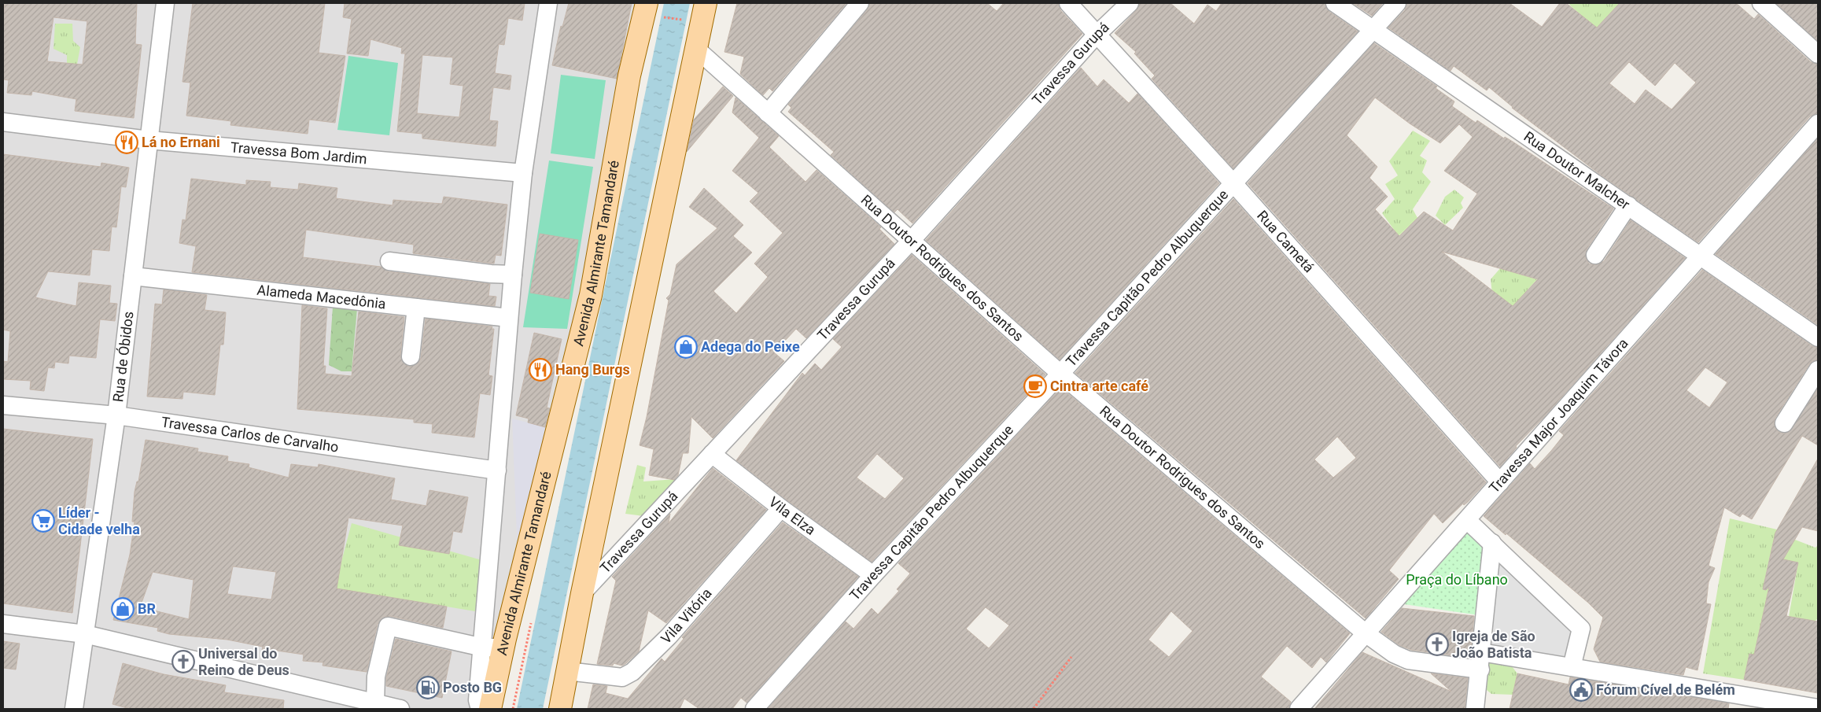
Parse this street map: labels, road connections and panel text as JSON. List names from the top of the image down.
{
  "streets": {
    "main road": ["Avenida Almirante Tamandaré"],
    "street": [
      "Travessa Gurupá",
      "Travessa Bom Jardim",
      "Rua Doutor Malcher",
      "Rua Cametá",
      "Rua Doutor Rodrigues dos Santos",
      "Travessa Capitão Pedro Albuquerque",
      "Alameda Macedônia",
      "Rua de Óbidos",
      "Travessa Major Joaquim Távora",
      "Travessa Carlos de Carvalho",
      "Vila Elza",
      "Vila Vitória"
    ]
  },
  "crossings": [
    ["Travessa Gurupá", "Rua Cametá"],
    ["Travessa Gurupá", "Rua Doutor Rodrigues dos Santos"],
    ["Travessa Gurupá", "Vila Elza"],
    ["Travessa Bom Jardim", "Avenida Almirante Tamandaré"],
    ["Travessa Bom Jardim", "Rua de Óbidos"],
    ["Rua Doutor Malcher", "Travessa Capitão Pedro Albuquerque"],
    ["Rua Doutor Malcher", "Travessa Major Joaquim Távora"],
    ["Rua Cametá", "Travessa Capitão Pedro Albuquerque"],
    ["Rua Cametá", "Travessa Major Joaquim Távora"],
    ["Avenida Almirante Tamandaré", "Alameda Macedônia"],
    ["Avenida Almirante Tamandaré", "Travessa Carlos de Carvalho"],
    ["Rua Doutor Rodrigues dos Santos", "Travessa Capitão Pedro Albuquerque"],
    ["Rua Doutor Rodrigues dos Santos", "Travessa Major Joaquim Távora"],
    ["Travessa Capitão Pedro Albuquerque", "Vila Elza"],
    ["Alameda Macedônia", "Rua de Óbidos"],
    ["Rua de Óbidos", "Travessa Carlos de Carvalho"],
    ["Vila Elza", "Vila Vitória"]
  ],
  "parks": ["Praça do Líbano"],
  "places": {
    "restaurant": ["Lá no Ernani", "Hang Burgs"],
    "shop": ["Adega do Peixe", "BR"],
    "cafe": ["Cintra arte café"],
    "supermarket": ["Líder - Cidade velha"],
    "church": ["Igreja de São João Batista", "Universal do Reino de Deus"],
    "fuel station": ["Posto BG"],
    "public building": ["Fórum Cível de Belém"]
  }
}
